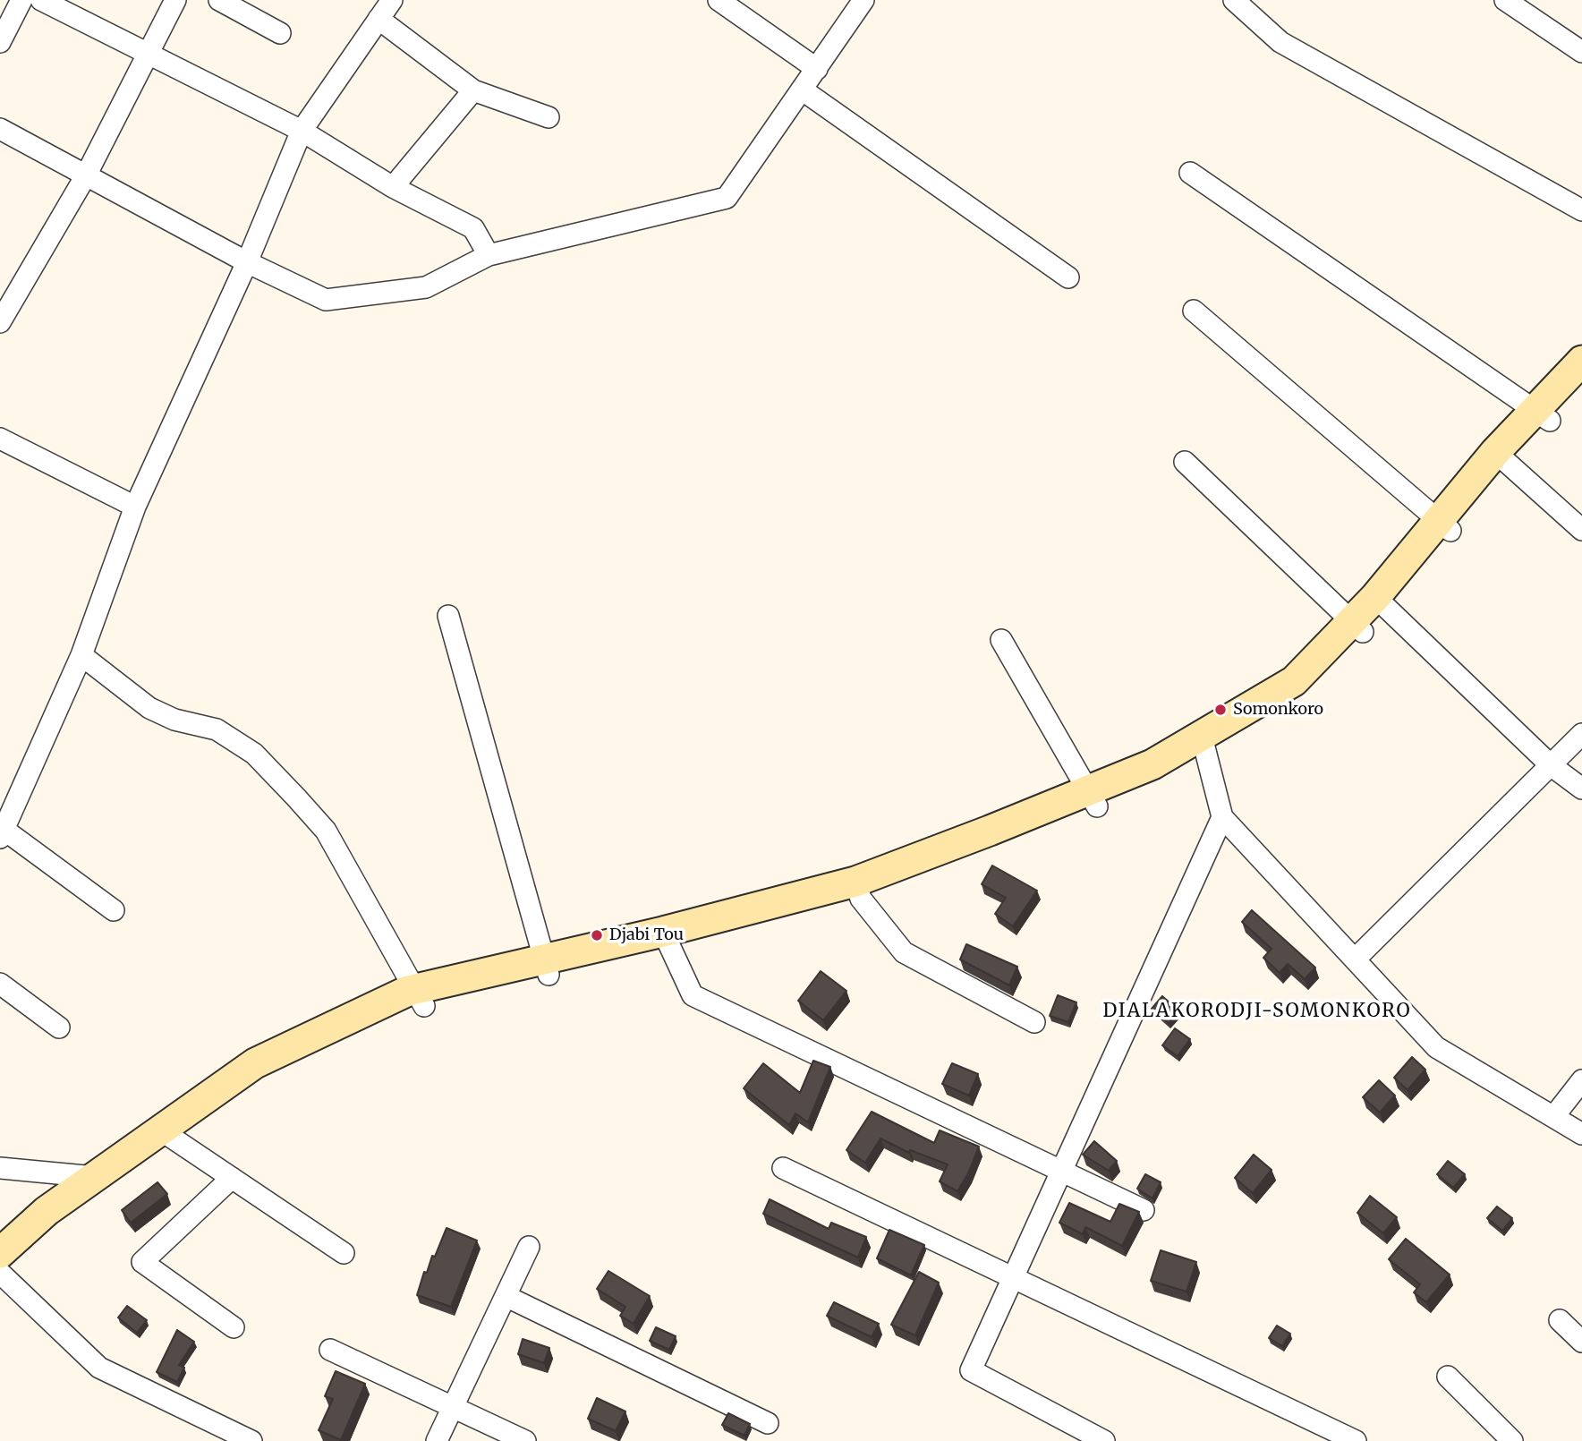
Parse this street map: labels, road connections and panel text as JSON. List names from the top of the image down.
{
  "districts": ["DIALAKORODJI-SOMONKORO"],
  "places": ["Somonkoro", "Djabi Tou"]
}
